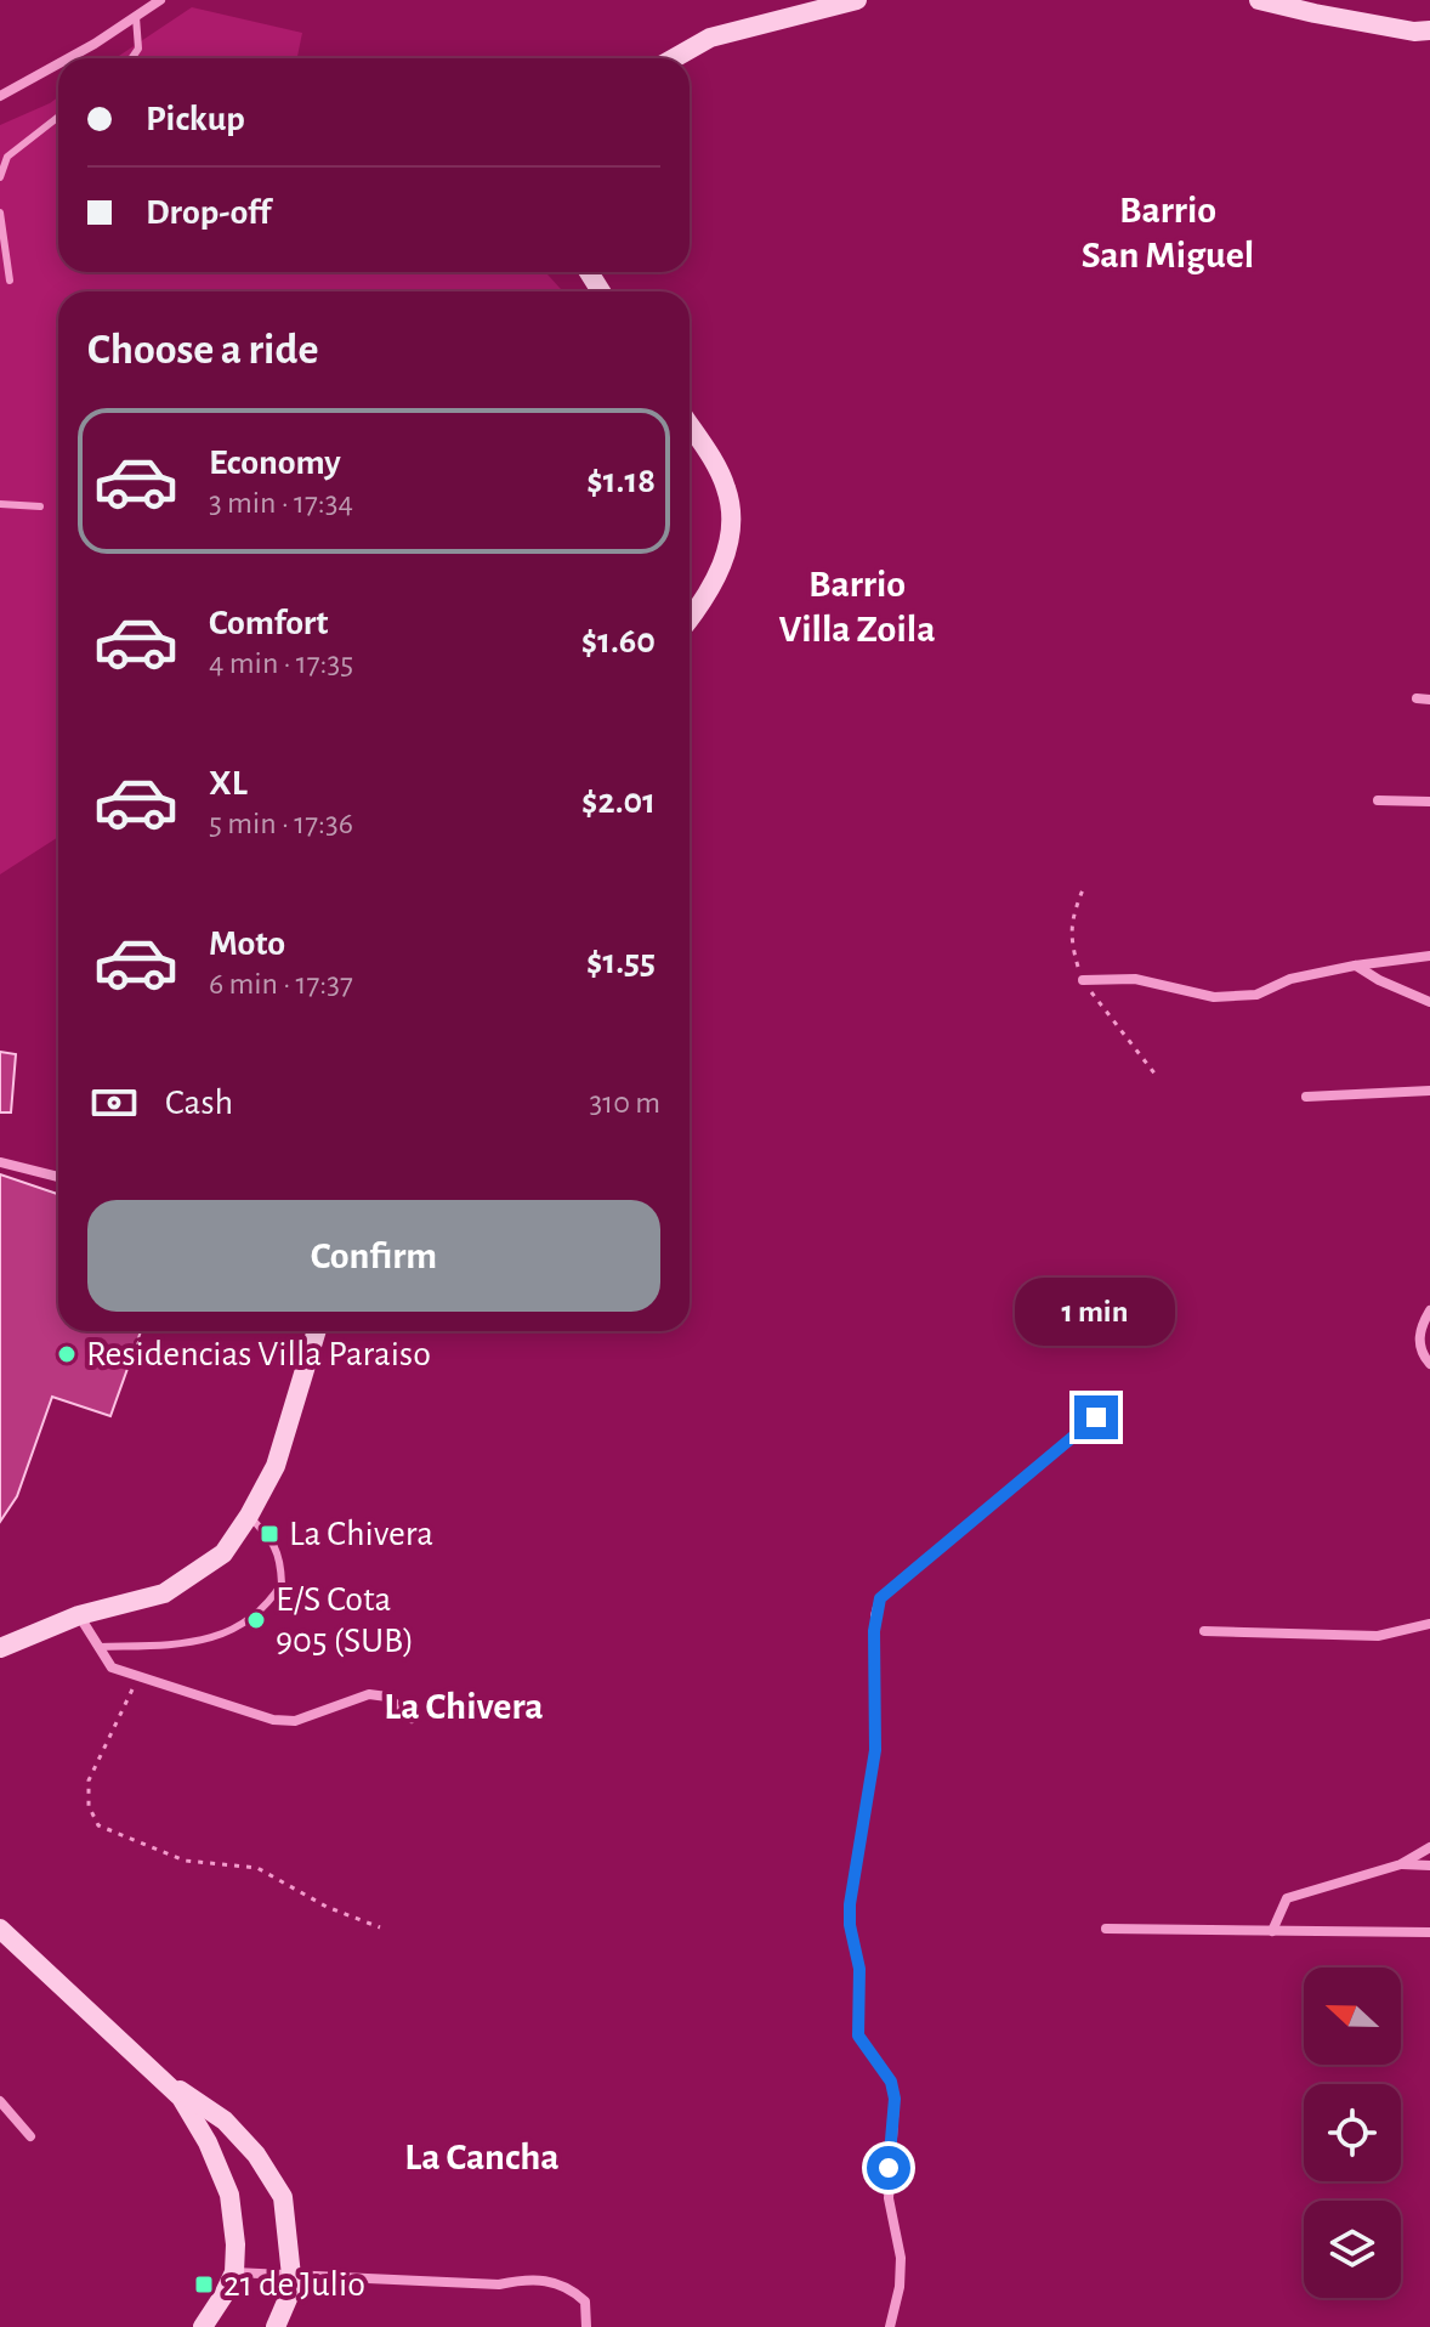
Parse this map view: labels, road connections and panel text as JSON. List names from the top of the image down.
{
  "districts": [
    "Barrio San Miguel",
    "Barrio Villa Zoila",
    "La Chivera",
    "La Cancha"
  ],
  "places": {
    "other": ["Residencias Villa Paraiso", "E/S Cota 905 (SUB)"],
    "transit": ["La Chivera", "21 de Julio"]
  },
  "north": "left",
  "page": {
    "banner": ["Pickup", "Drop-off"],
    "heading": "Choose a ride",
    "list": [
      {
        "name": "Economy",
        "note": "3 min · 17:34",
        "value": "$1.18"
      },
      {
        "name": "Comfort",
        "note": "4 min · 17:35",
        "value": "$1.60"
      },
      {
        "name": "XL",
        "note": "5 min · 17:36",
        "value": "$2.01"
      },
      {
        "name": "Moto",
        "note": "6 min · 17:37",
        "value": "$1.55"
      }
    ],
    "pay": ["Cash", "310 m"],
    "buttons": "Confirm",
    "bubble": "1 min"
  }
}
